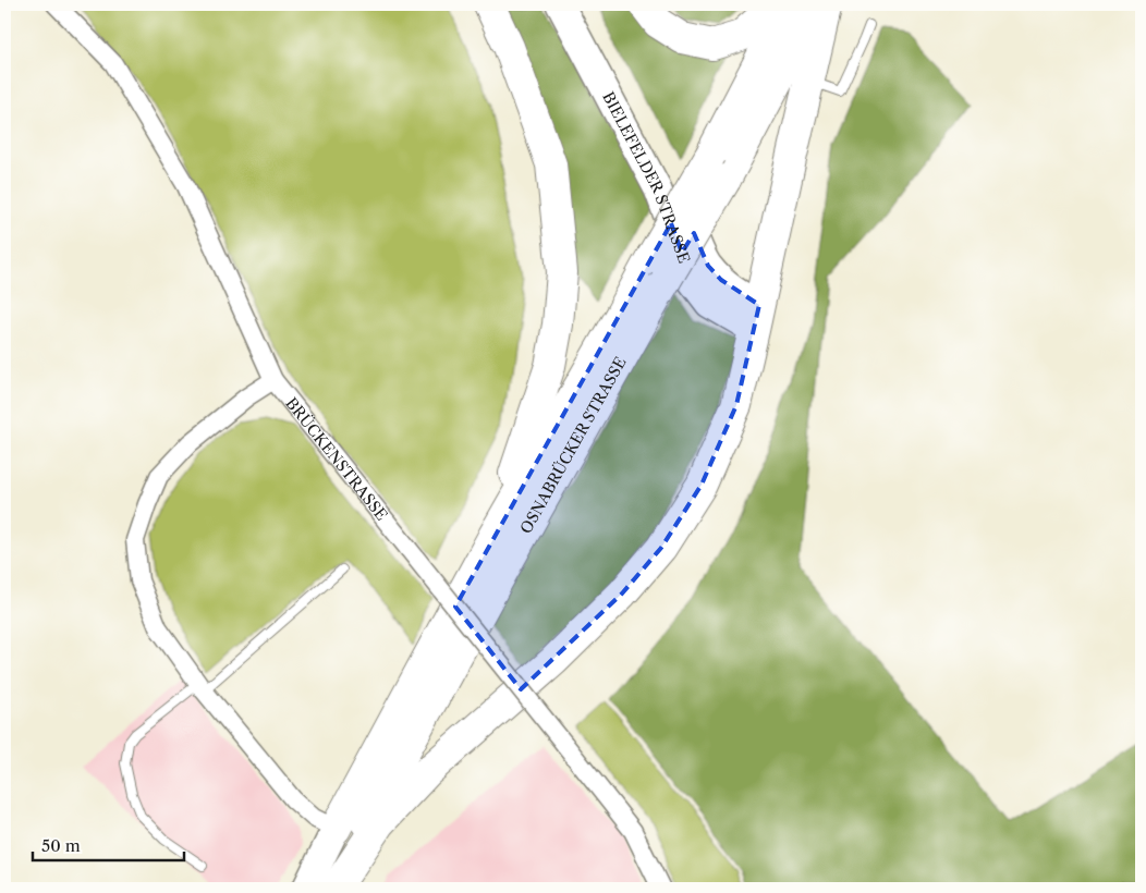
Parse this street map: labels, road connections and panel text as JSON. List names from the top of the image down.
{
  "streets": {
    "highway": ["OSNABRÜCKER STRASSE"],
    "main road": ["BIELEFELDER STRASSE"],
    "street": ["BRÜCKENSTRASSE"]
  },
  "scale_bar": "50 m"
}
